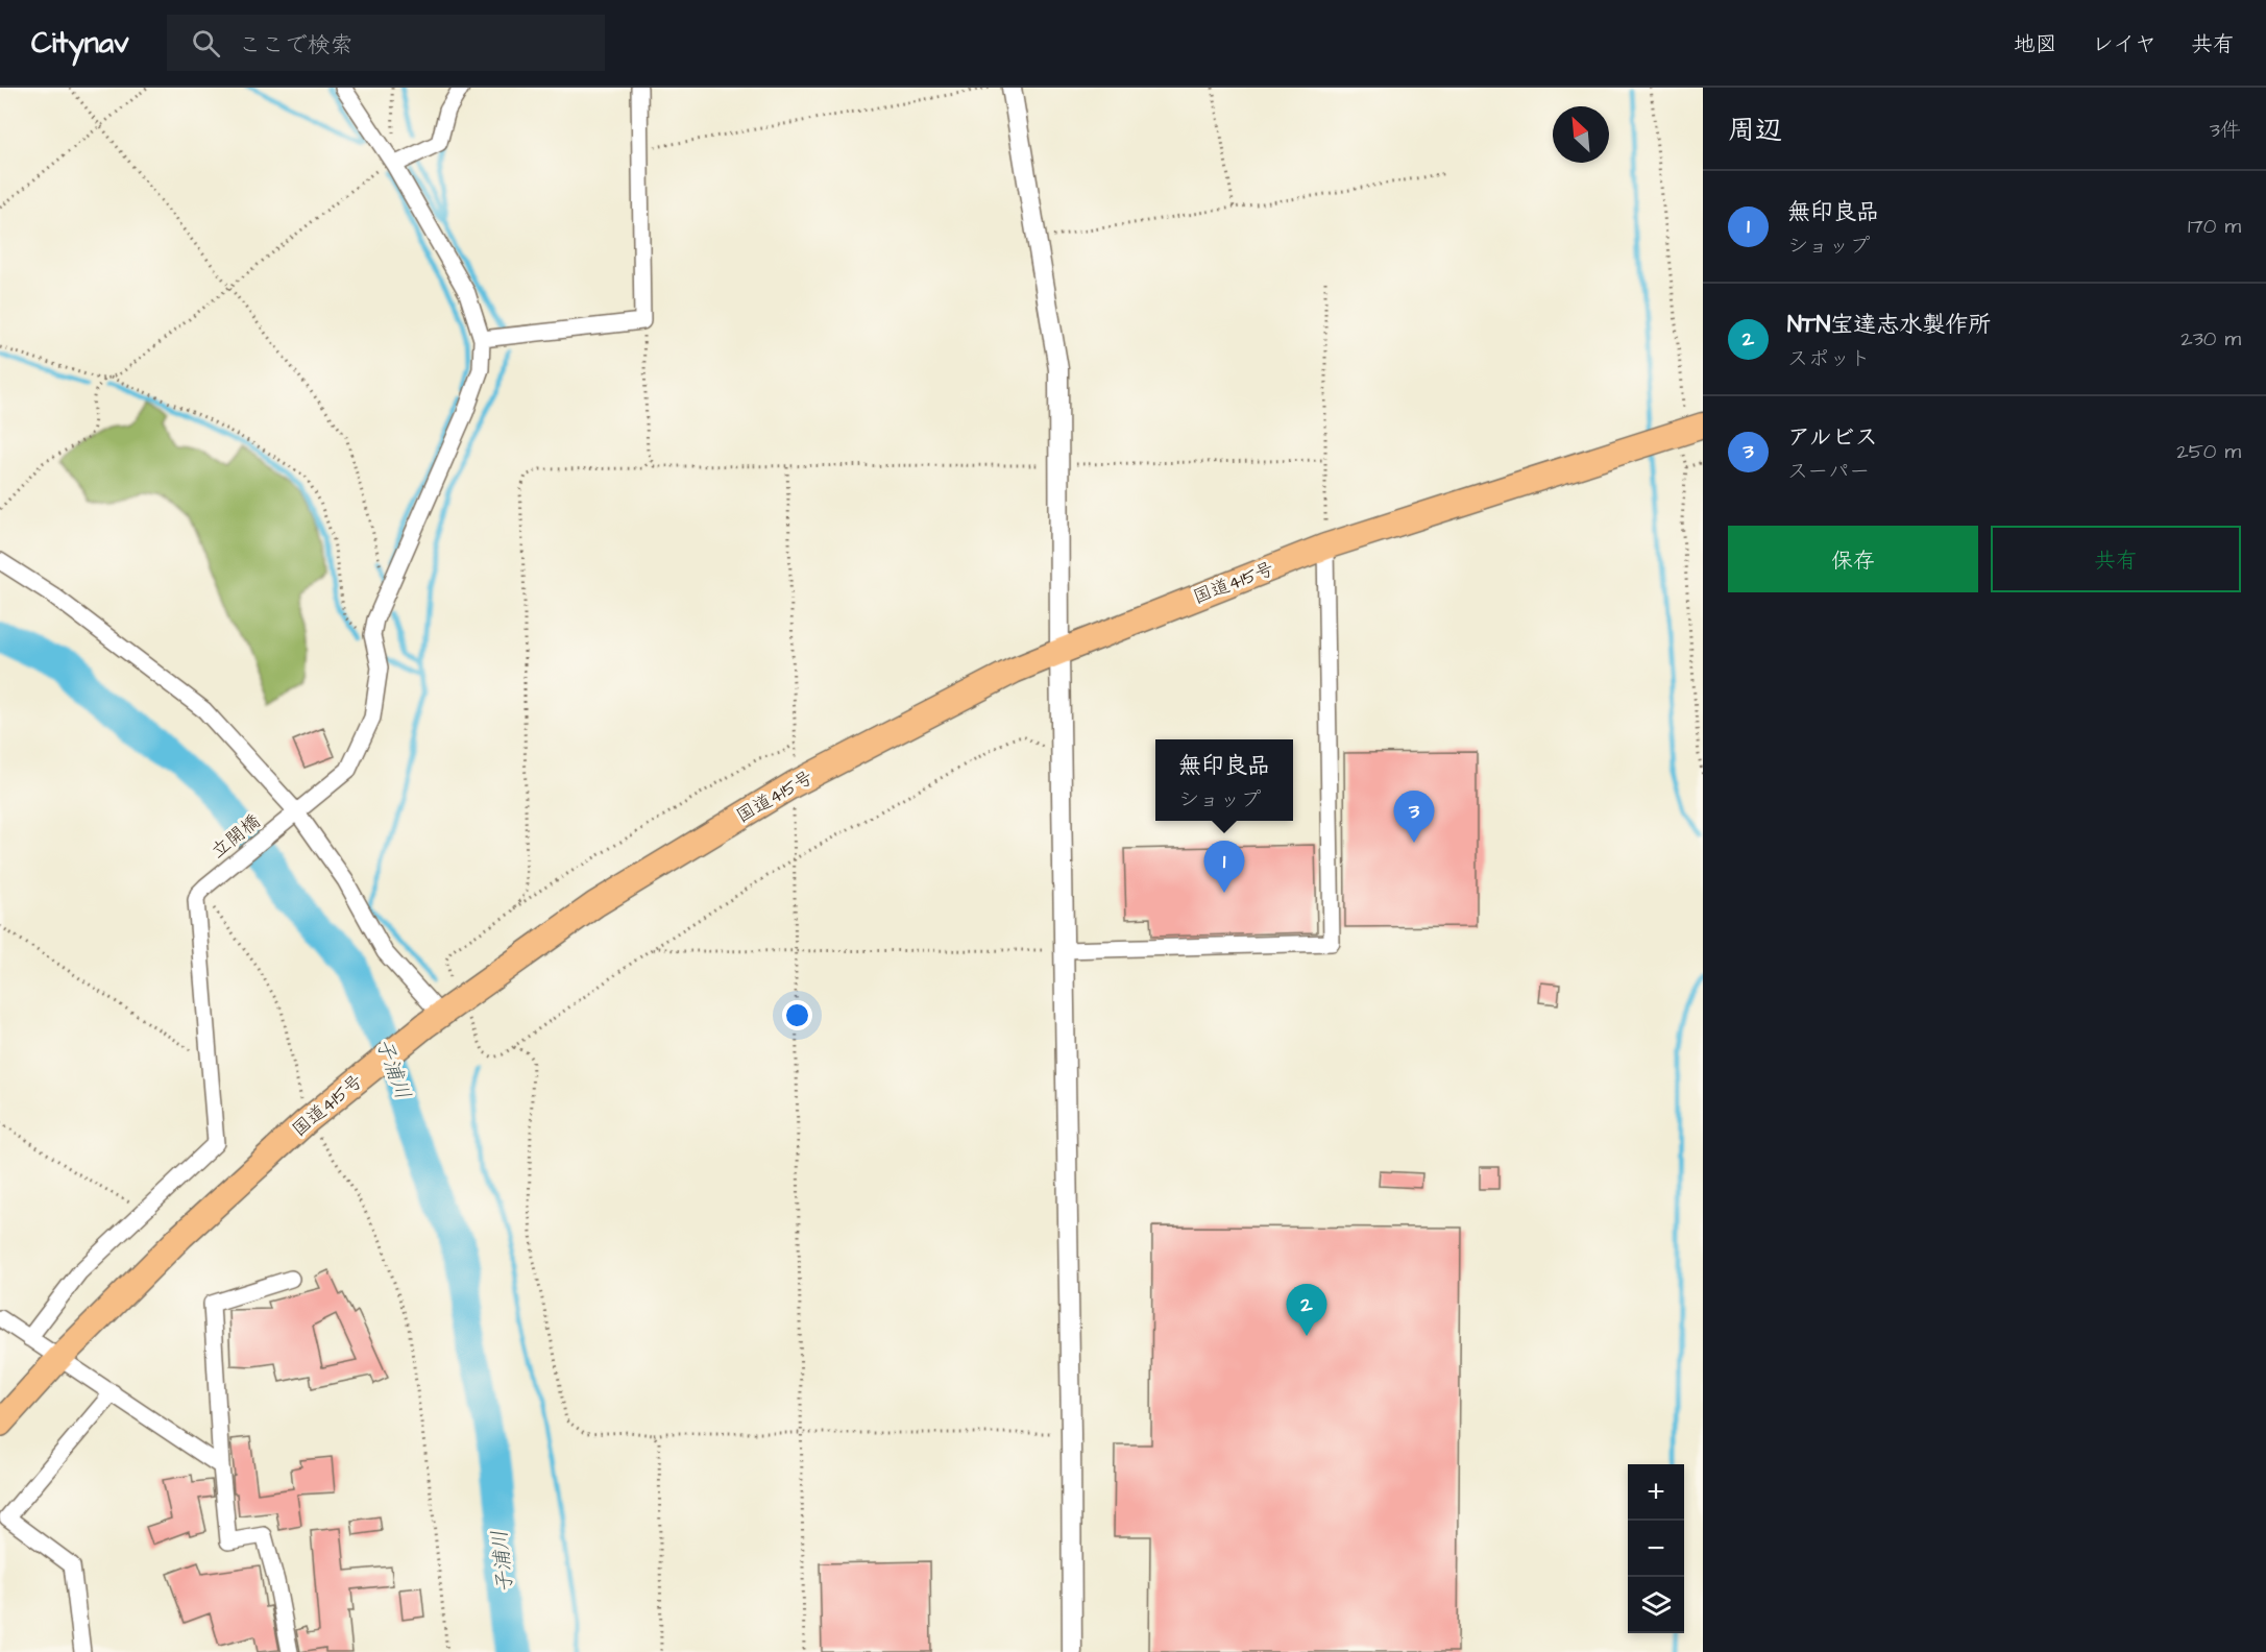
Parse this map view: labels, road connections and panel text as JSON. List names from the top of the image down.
{
  "streets": {
    "highway": ["国道415号"],
    "street": ["立開橋"]
  },
  "water": ["子浦川"],
  "north": "top left",
  "page": {
    "header": "Citynav",
    "search": "ここで検索",
    "nav": ["地図", "レイヤ", "共有"],
    "heading": ["周辺", "3件"],
    "list": [
      {
        "mark": "1",
        "name": "無印良品",
        "note": "ショップ",
        "value": "170 m"
      },
      {
        "mark": "2",
        "name": "NTN宝達志水製作所",
        "note": "スポット",
        "value": "230 m"
      },
      {
        "mark": "3",
        "name": "アルビス",
        "note": "スーパー",
        "value": "250 m"
      }
    ],
    "buttons": ["保存", "共有"],
    "popup": ["無印良品", "ショップ"],
    "pins": ["3", "1", "2"],
    "map_buttons": ["+", "−"]
  }
}
